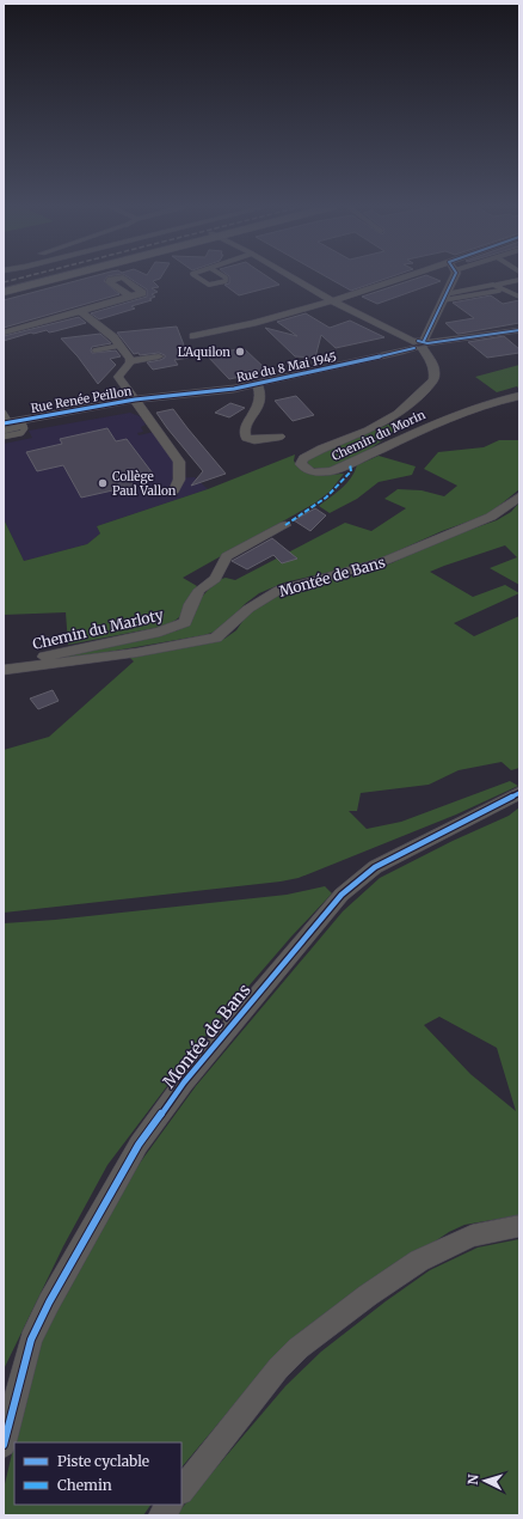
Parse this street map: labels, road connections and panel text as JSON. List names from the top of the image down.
{
  "streets": {
    "street": [
      "Rue du 8 Mai 1945",
      "Rue Renée Peillon",
      "Chemin du Morin",
      "Montée de Bans",
      "Chemin du Marloty"
    ]
  },
  "crossings": [
    ["Rue du 8 Mai 1945", "Rue Renée Peillon"],
    ["Rue du 8 Mai 1945", "Chemin du Morin"],
    ["Montée de Bans", "Chemin du Marloty"]
  ],
  "places": ["L'Aquilon", "Collège Paul Vallon"],
  "legend": ["Piste cyclable", "Chemin"],
  "north": "left"
}
